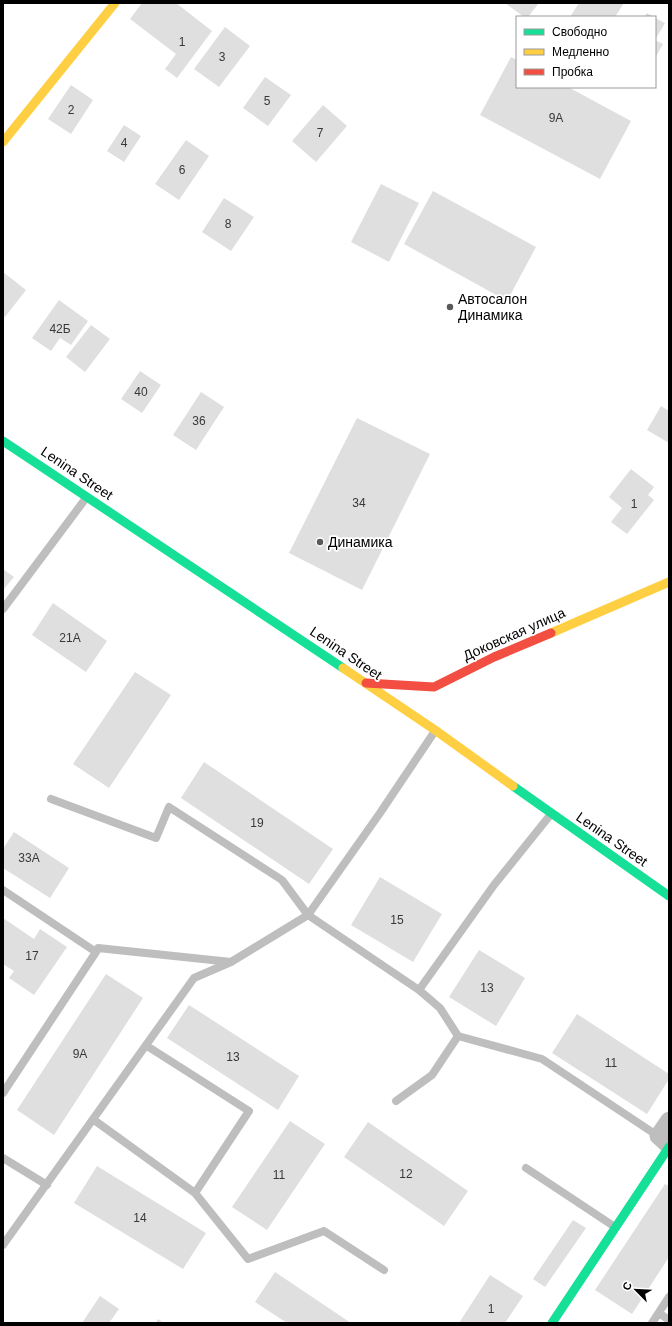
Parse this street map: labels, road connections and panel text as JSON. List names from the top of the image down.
{
  "streets": {
    "main road": ["Lenina Street", "Доковская улица"]
  },
  "crossings": [
    ["Lenina Street", "Доковская улица"]
  ],
  "places": ["Автосалон Динамика", "Динамика"],
  "house_numbers": [
    "1",
    "3",
    "5",
    "2",
    "9А",
    "7",
    "4",
    "6",
    "8",
    "42Б",
    "40",
    "36",
    "34",
    "1",
    "21А",
    "19",
    "33А",
    "15",
    "17",
    "13",
    "9А",
    "13",
    "11",
    "12",
    "11",
    "14",
    "1"
  ],
  "legend": ["Свободно", "Медленно", "Пробка"],
  "north": "top left"
}
